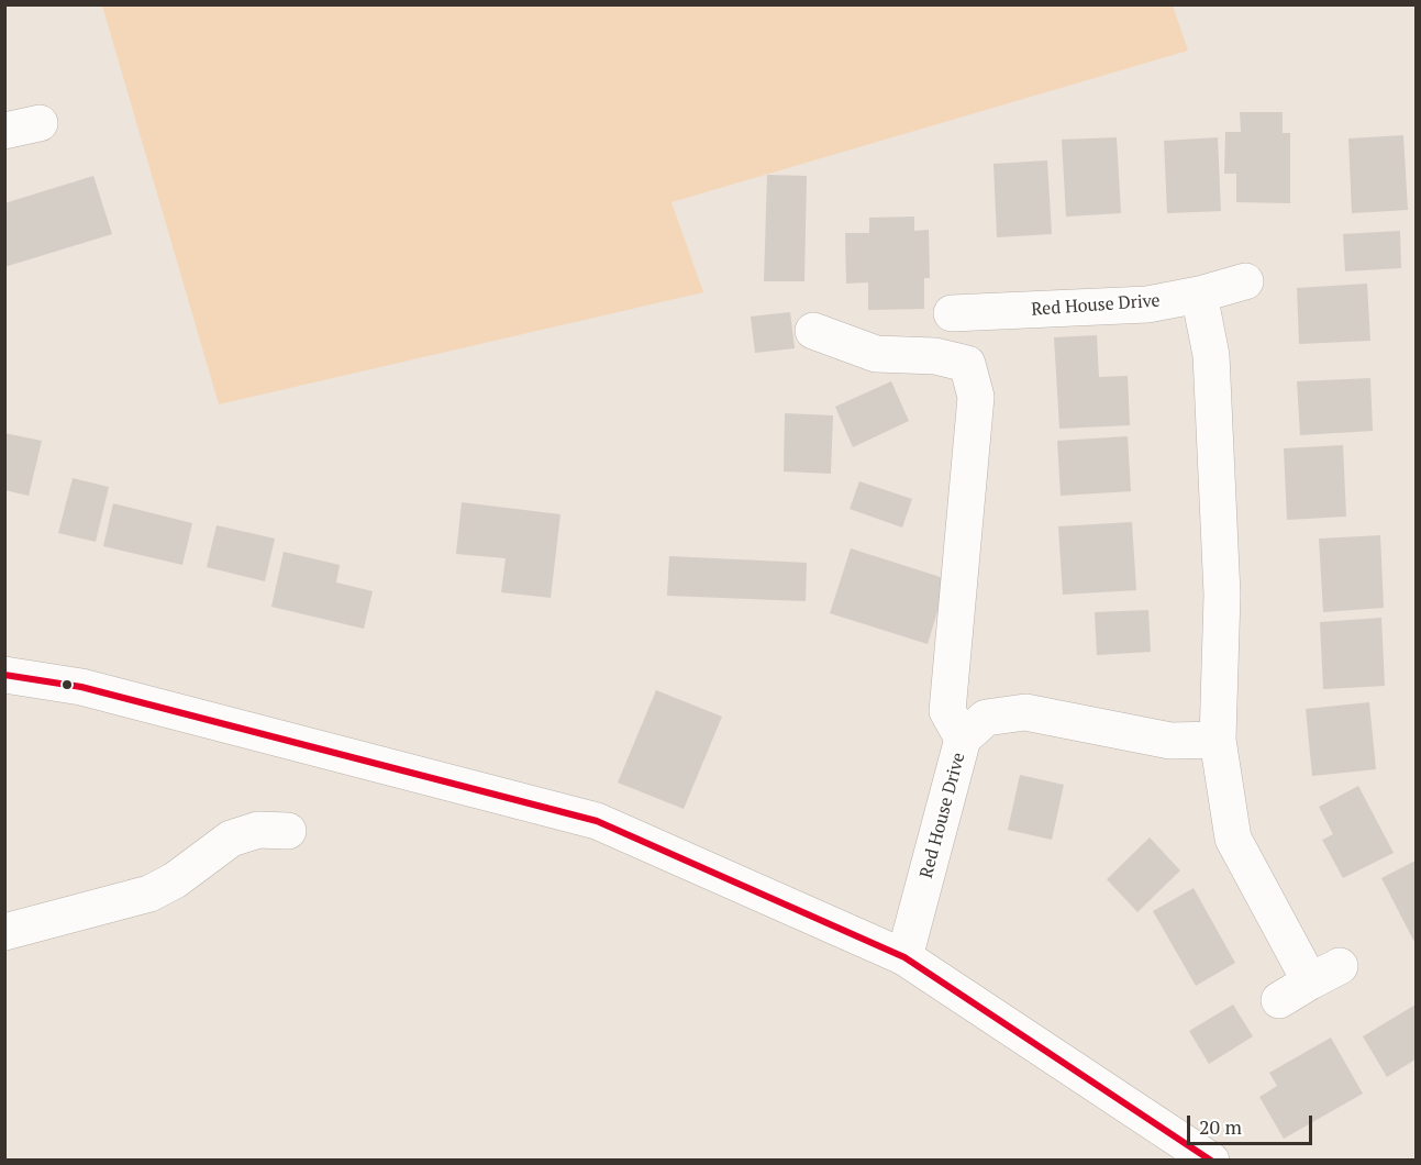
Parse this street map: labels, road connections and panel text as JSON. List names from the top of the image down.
{
  "streets": {
    "street": ["Red House Drive"]
  },
  "lines": ["transit line 20"],
  "scale_bar": "20 m"
}
